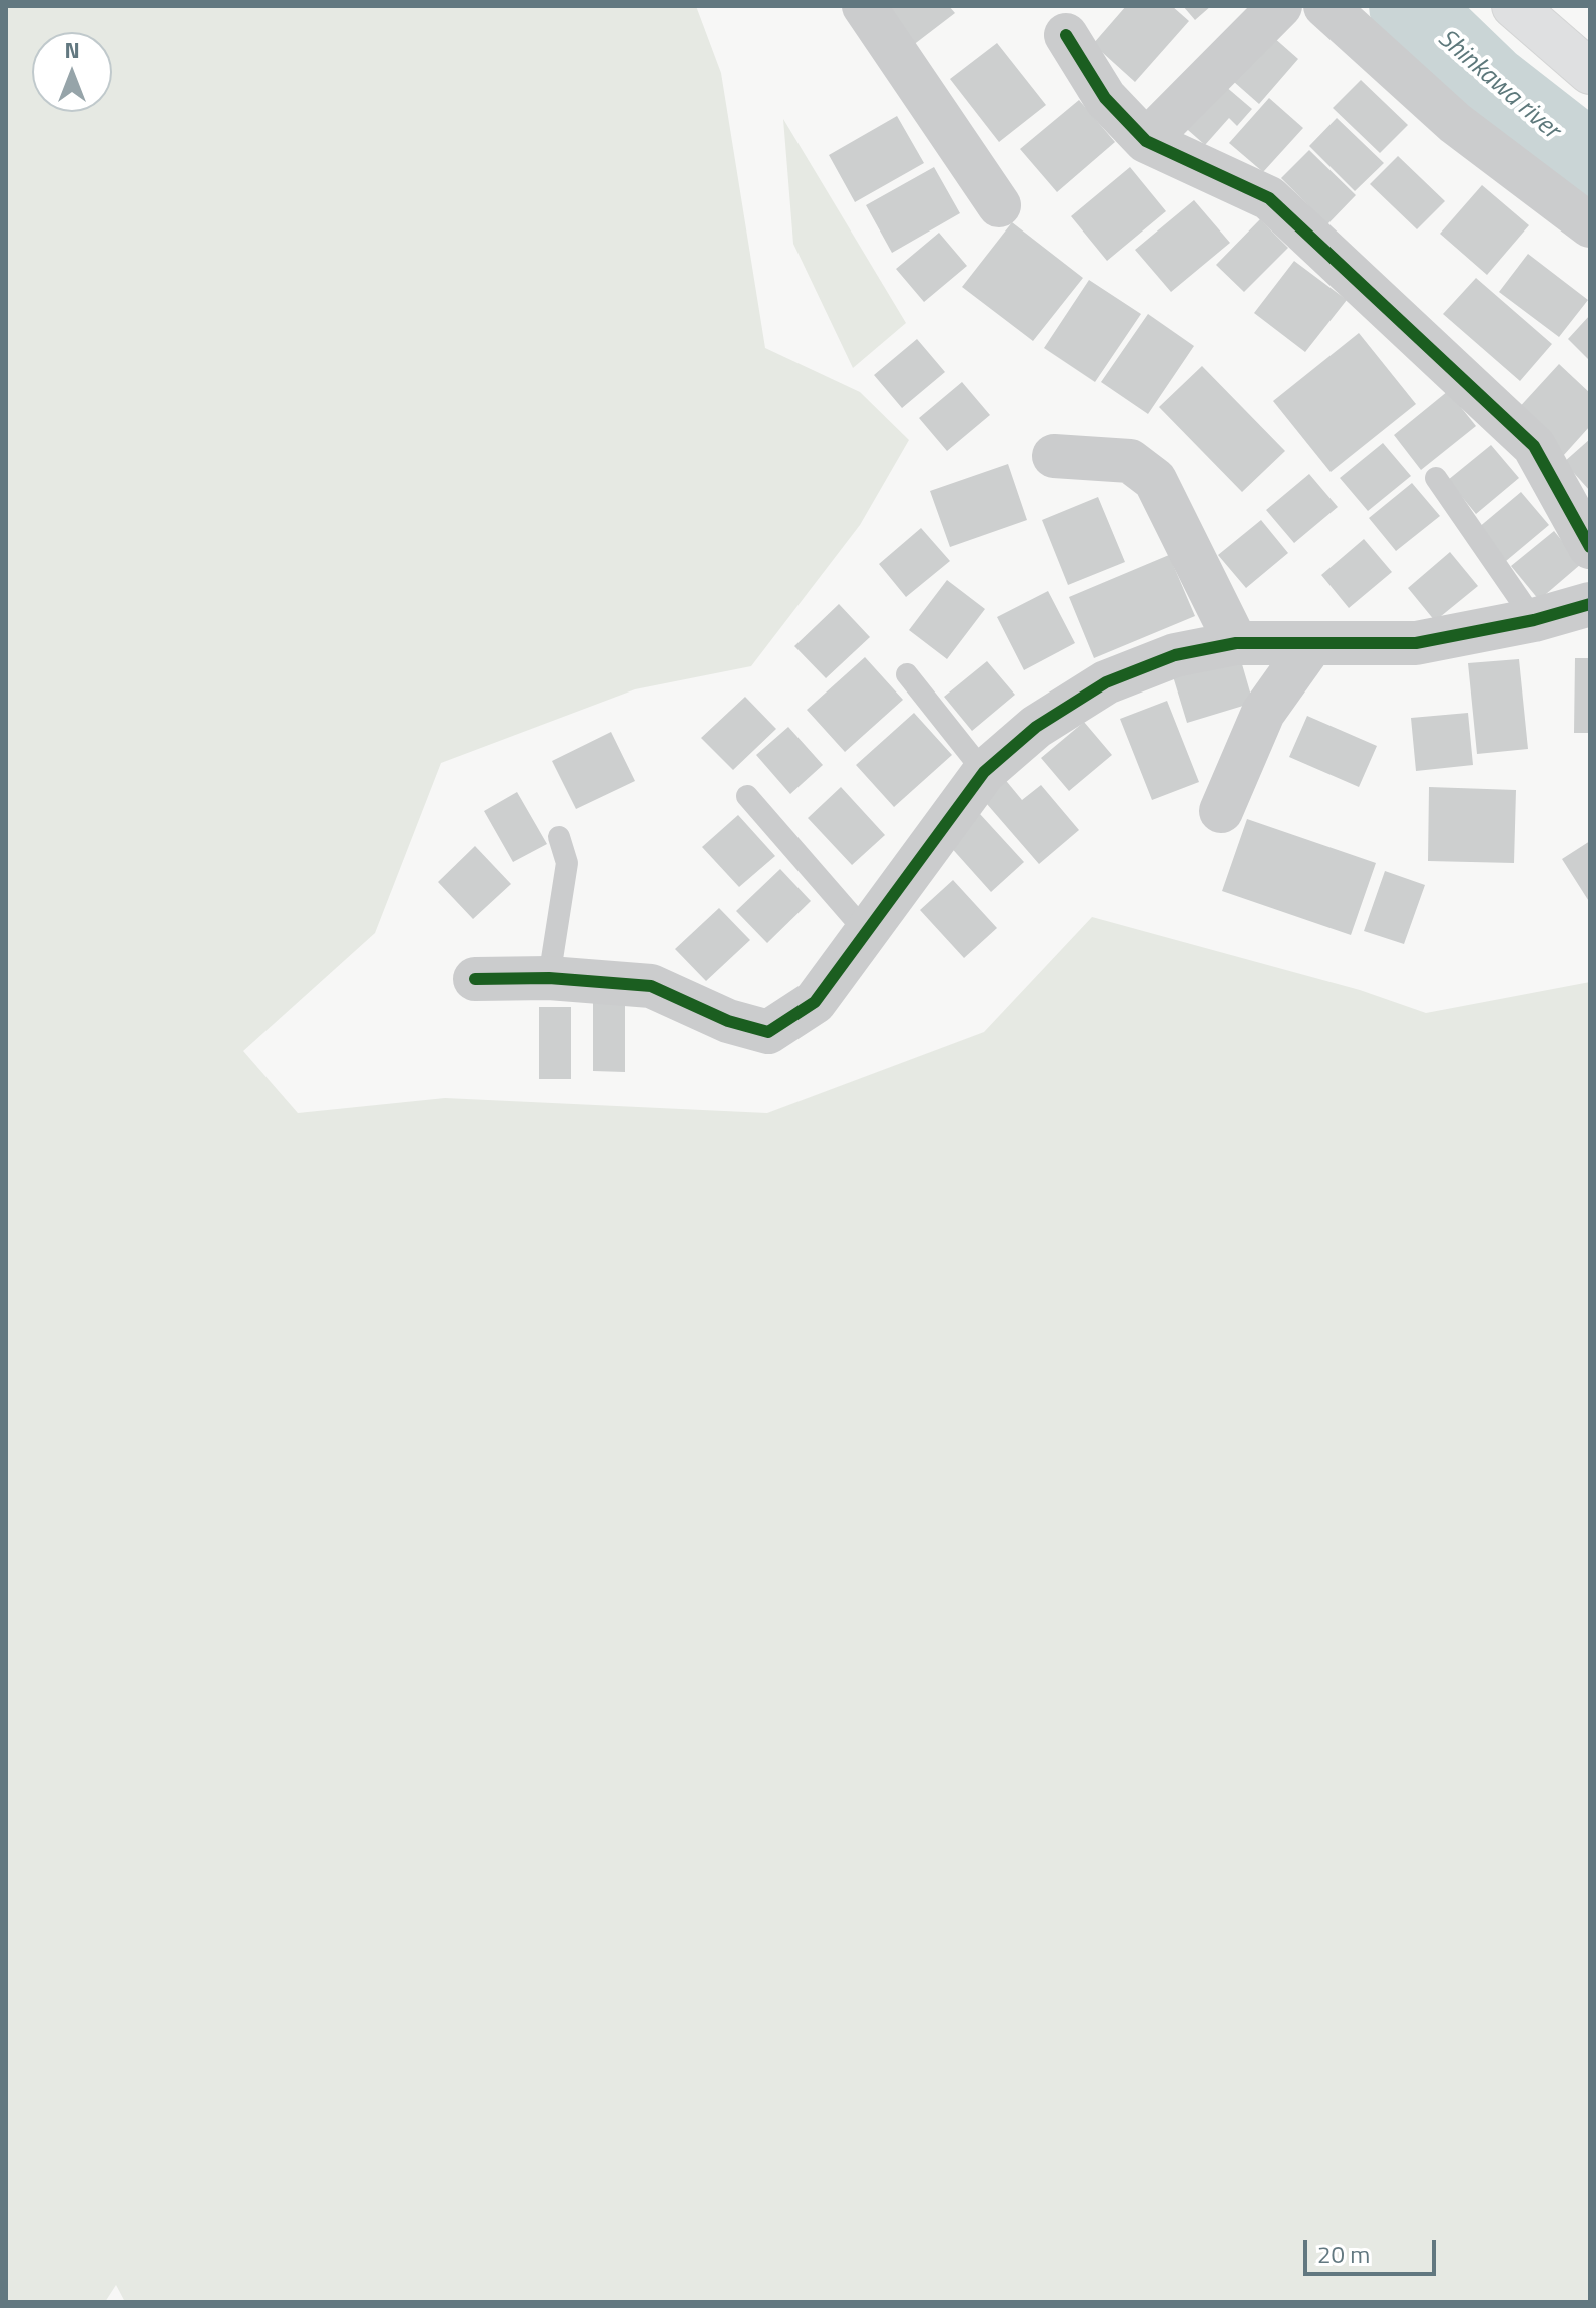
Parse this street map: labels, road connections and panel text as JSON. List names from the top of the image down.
{
  "water": ["Shinkawa river"],
  "scale_bar": "20 m",
  "north": "top"
}
